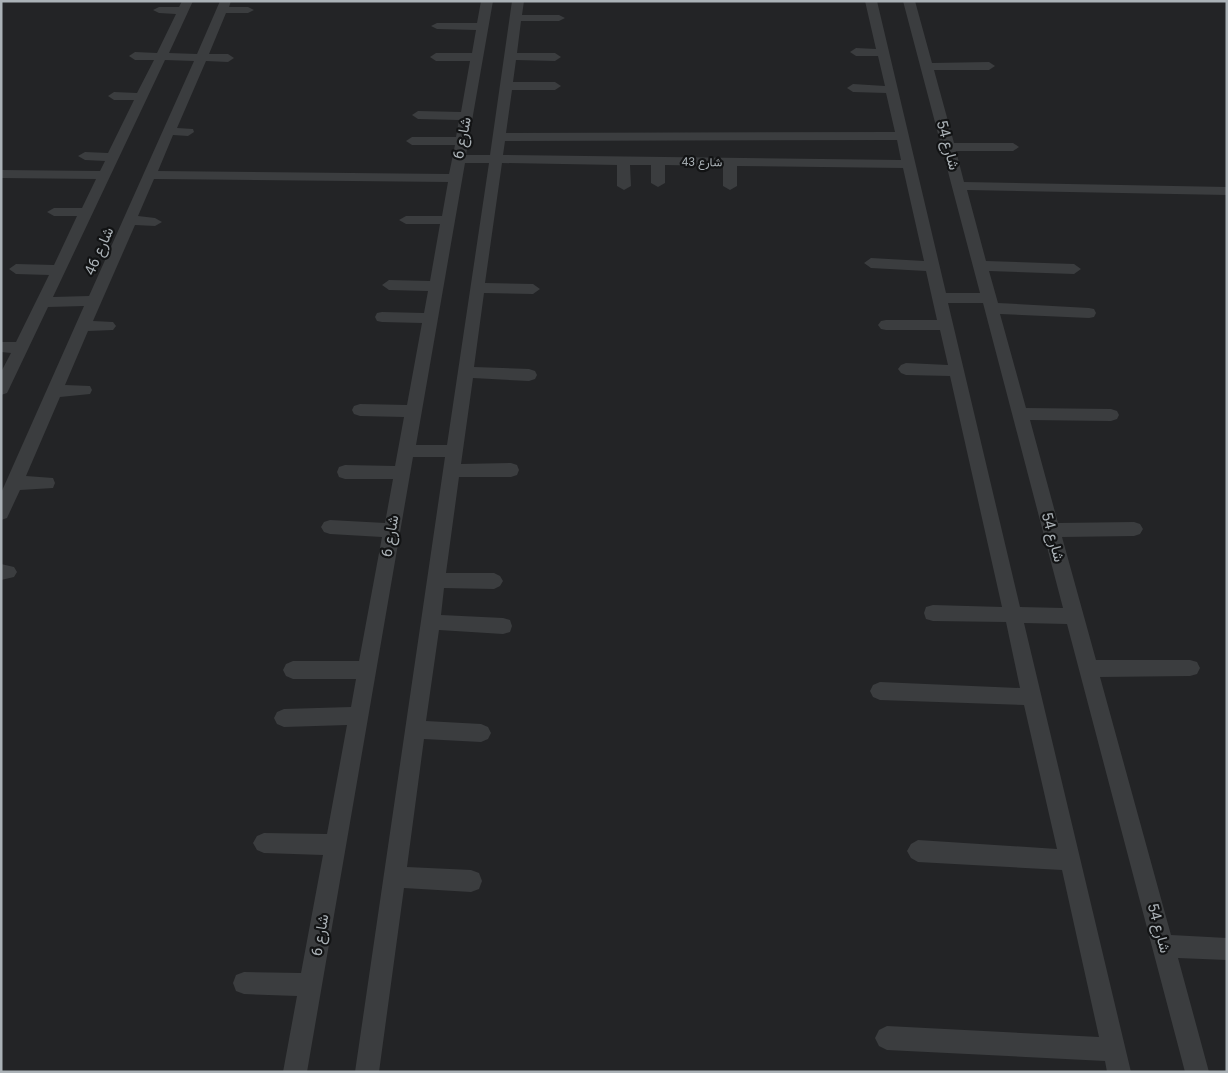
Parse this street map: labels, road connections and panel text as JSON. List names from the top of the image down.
{
  "streets": {
    "lane": [
      "شارع 6",
      "شارع 54",
      "شارع 43",
      "شارع 46"
    ]
  },
  "crossings": [
    ["شارع 6", "شارع 43"]
  ]
}
